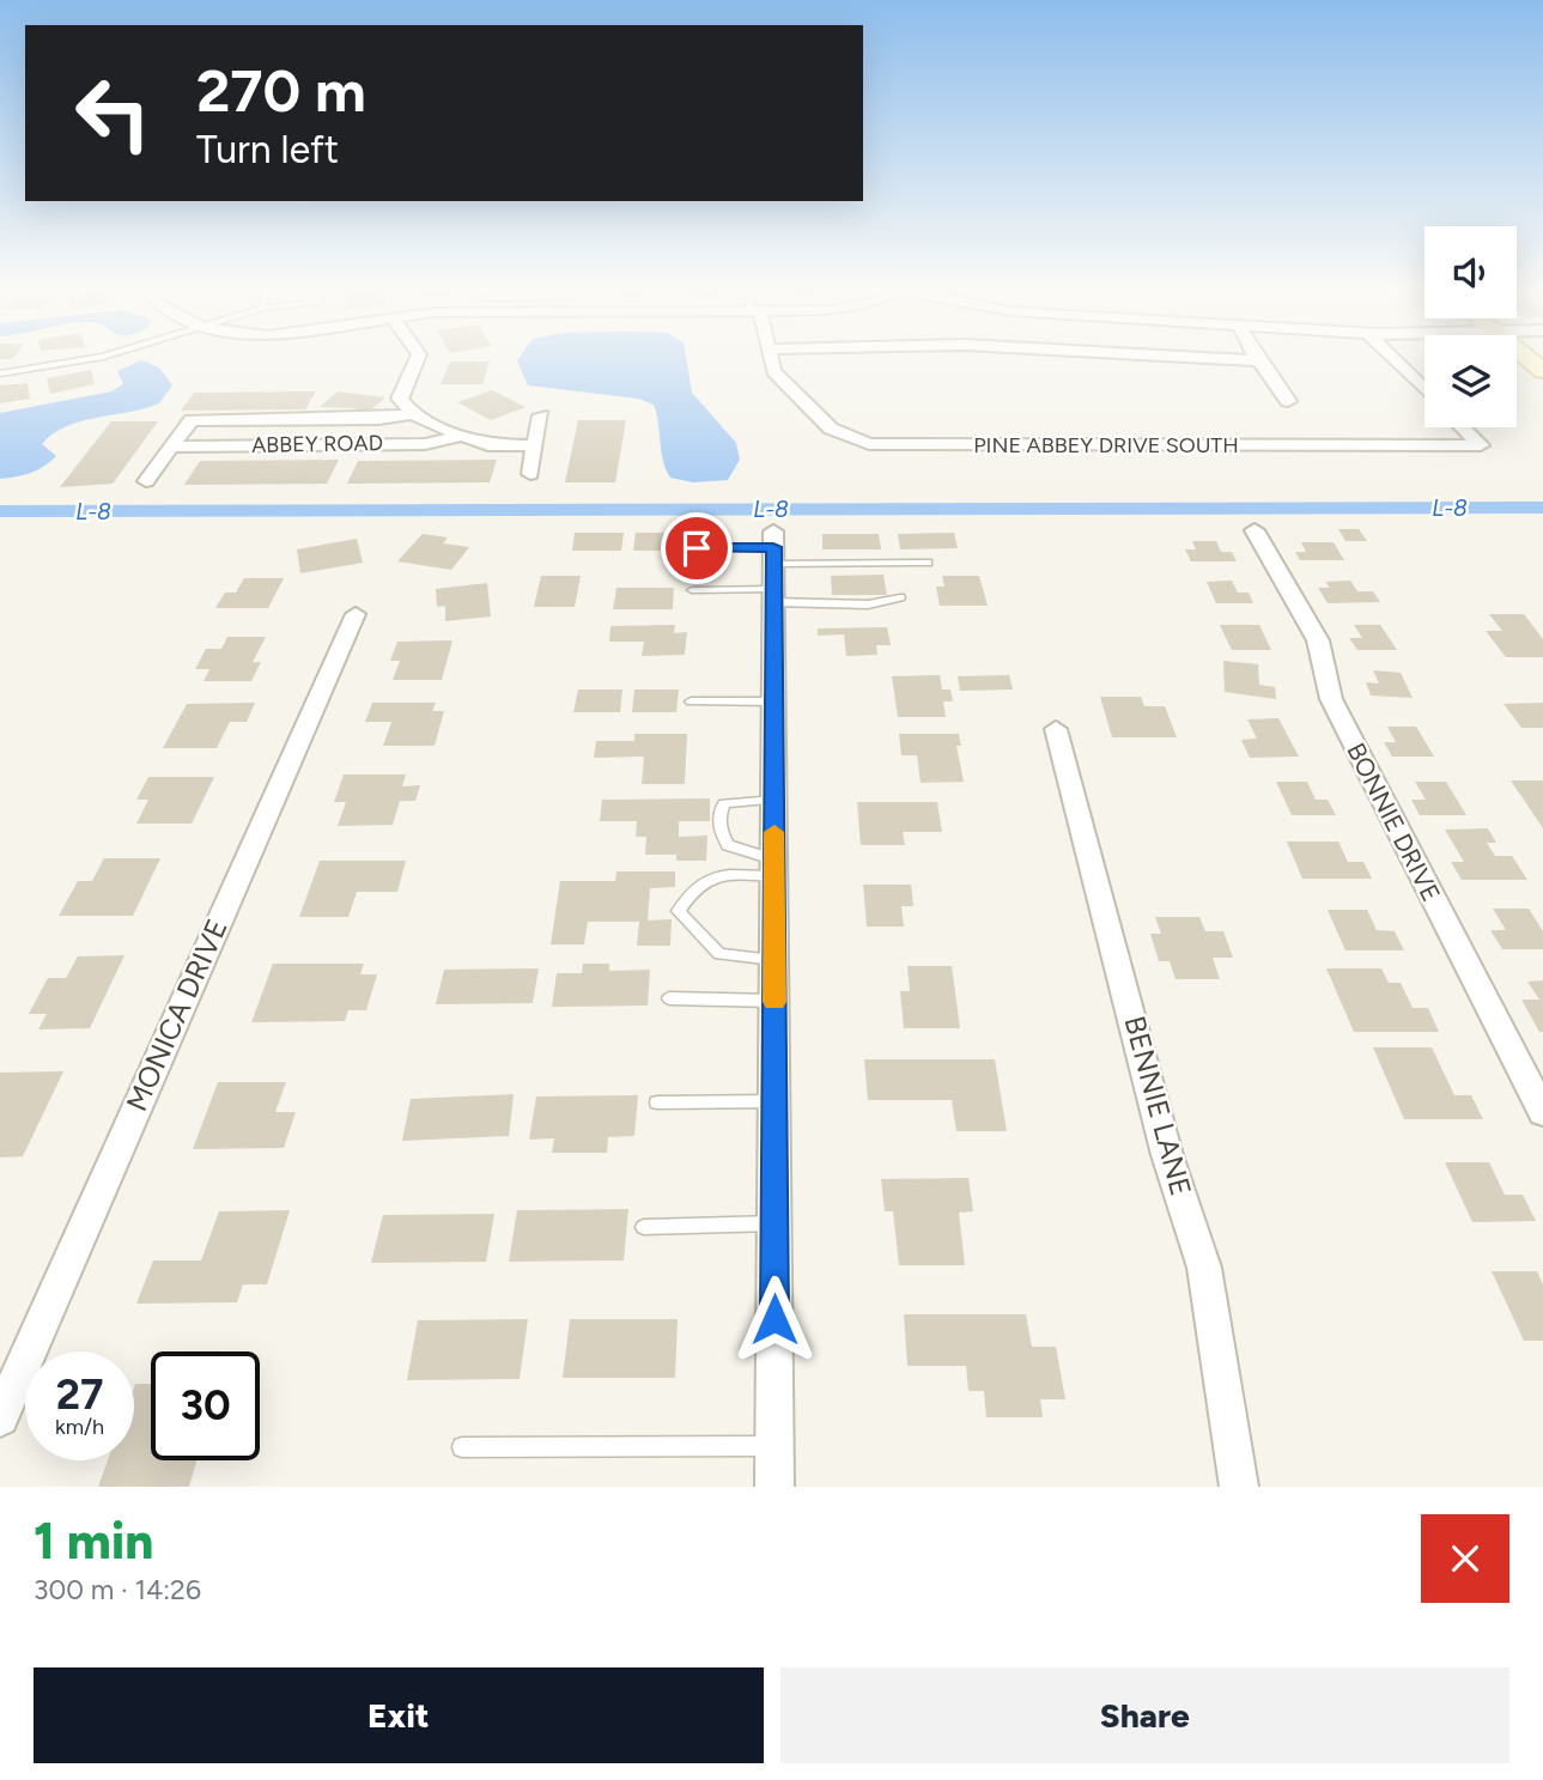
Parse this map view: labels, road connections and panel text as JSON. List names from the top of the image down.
{
  "streets": {
    "street": [
      "ABBEY ROAD",
      "PINE ABBEY DRIVE SOUTH",
      "BONNIE DRIVE",
      "MONICA DRIVE",
      "BENNIE LANE"
    ]
  },
  "water": ["L-8"],
  "page": {
    "turn": ["270 m", "Turn left"],
    "speed": "27 km/h",
    "limit": "30",
    "heading": ["1 min", "300 m · 14:26"],
    "buttons": ["Exit", "Share"]
  }
}
